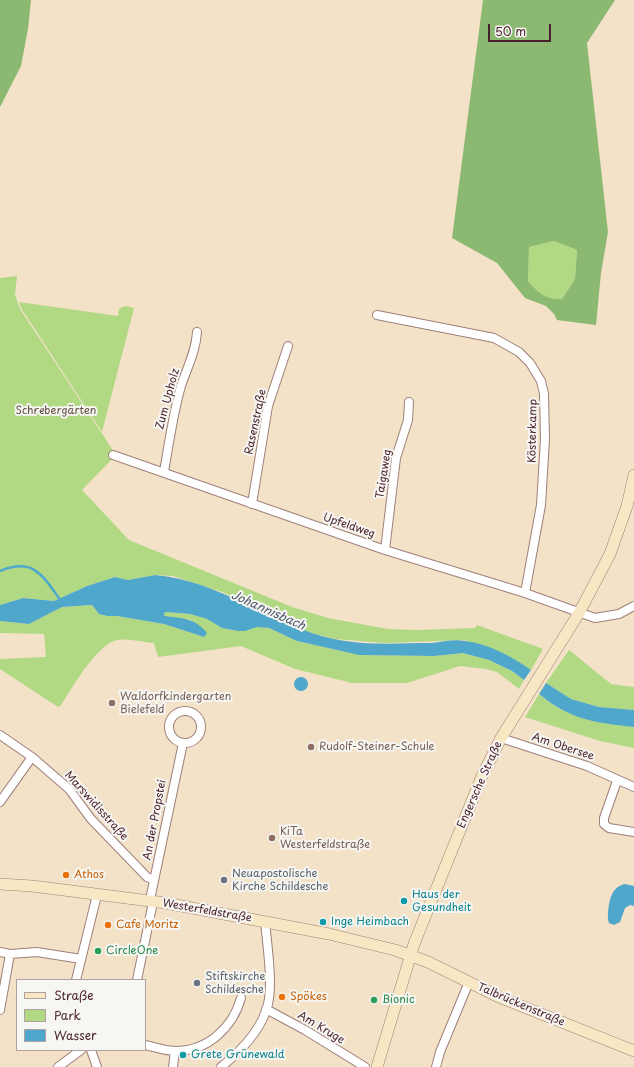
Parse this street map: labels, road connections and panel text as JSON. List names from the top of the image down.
{
  "streets": {
    "main road": ["Engersche Straße", "Westerfeldstraße", "Talbrückenstraße"],
    "street": [
      "Zum Upholz",
      "Rasenstraße",
      "Kösterkamp",
      "Taigaweg",
      "Upfeldweg",
      "Am Obersee",
      "Marswidisstraße",
      "An der Propstei",
      "Am Kruge"
    ]
  },
  "crossings": [
    ["Zum Upholz", "Upfeldweg"],
    ["Rasenstraße", "Upfeldweg"],
    ["Kösterkamp", "Upfeldweg"],
    ["Taigaweg", "Upfeldweg"],
    ["Upfeldweg", "Engersche Straße"],
    ["Am Obersee", "Engersche Straße"],
    ["Engersche Straße", "Westerfeldstraße"],
    ["Engersche Straße", "Talbrückenstraße"],
    ["Marswidisstraße", "An der Propstei"],
    ["An der Propstei", "Westerfeldstraße"],
    ["Westerfeldstraße", "Talbrückenstraße"]
  ],
  "water": ["Johannisbach"],
  "parks": ["Schrebergärten"],
  "places": [
    "Waldorfkindergarten Bielefeld",
    "Rudolf-Steiner-Schule",
    "KiTa Westerfeldstraße",
    "Athos",
    "Neuapostolische Kirche Schildesche",
    "Haus der Gesundheit",
    "Inge Heimbach",
    "Cafe Moritz",
    "CircleOne",
    "Stiftskirche Schildesche",
    "Spökes",
    "Bionic",
    "Grete Grünewald"
  ],
  "legend": ["Straße", "Park", "Wasser"],
  "scale_bar": "50 m"
}
